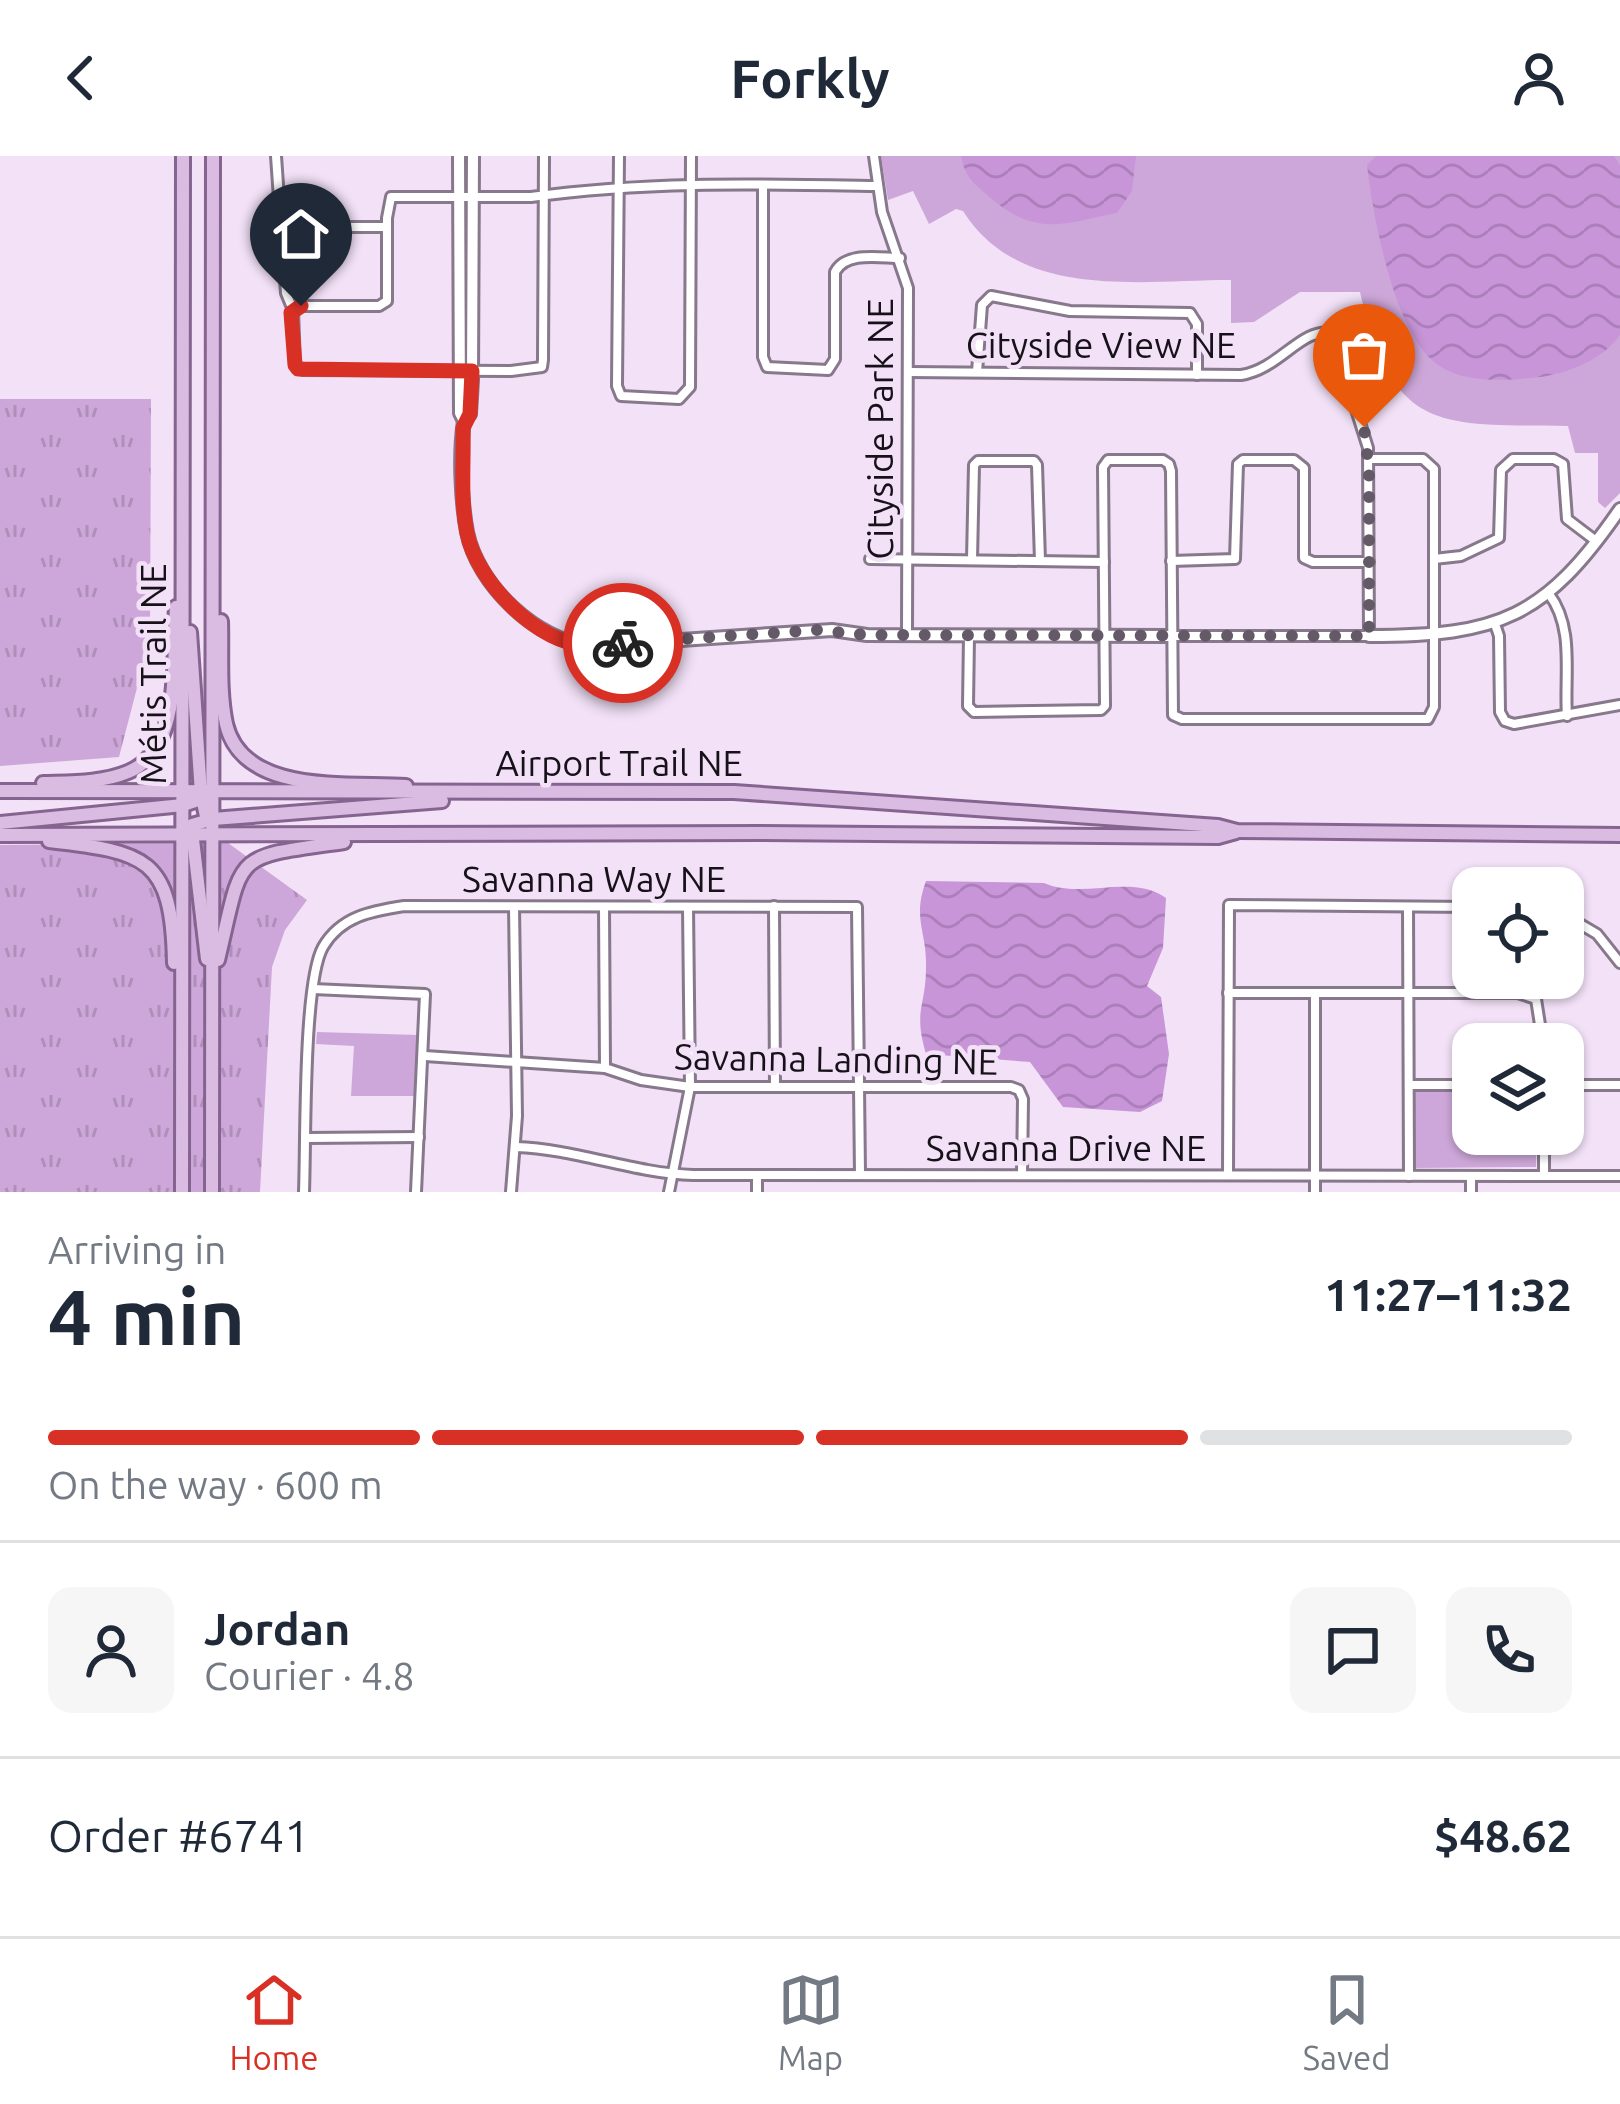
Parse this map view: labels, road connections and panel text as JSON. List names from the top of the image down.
{
  "streets": {
    "main road": ["Métis Trail NE", "Airport Trail NE"],
    "street": [
      "Cityside View NE",
      "Cityside Park NE",
      "Savanna Way NE",
      "Savanna Landing NE",
      "Savanna Drive NE"
    ]
  },
  "crossings": [
    ["Cityside View NE", "Cityside Park NE"],
    ["Métis Trail NE", "Airport Trail NE"],
    ["Savanna Way NE", "Savanna Landing NE"],
    ["Savanna Way NE", "Savanna Drive NE"],
    ["Savanna Landing NE", "Savanna Drive NE"]
  ],
  "page": {
    "header": "Forkly",
    "heading": ["4 min", "Arriving in", "11:27–11:32"],
    "panel": [
      "Jordan",
      "Courier · 4.8",
      "Order #6741",
      "$48.62"
    ],
    "bar": "On the way · 600 m",
    "tabs": ["Home", "Map", "Saved"]
  }
}
